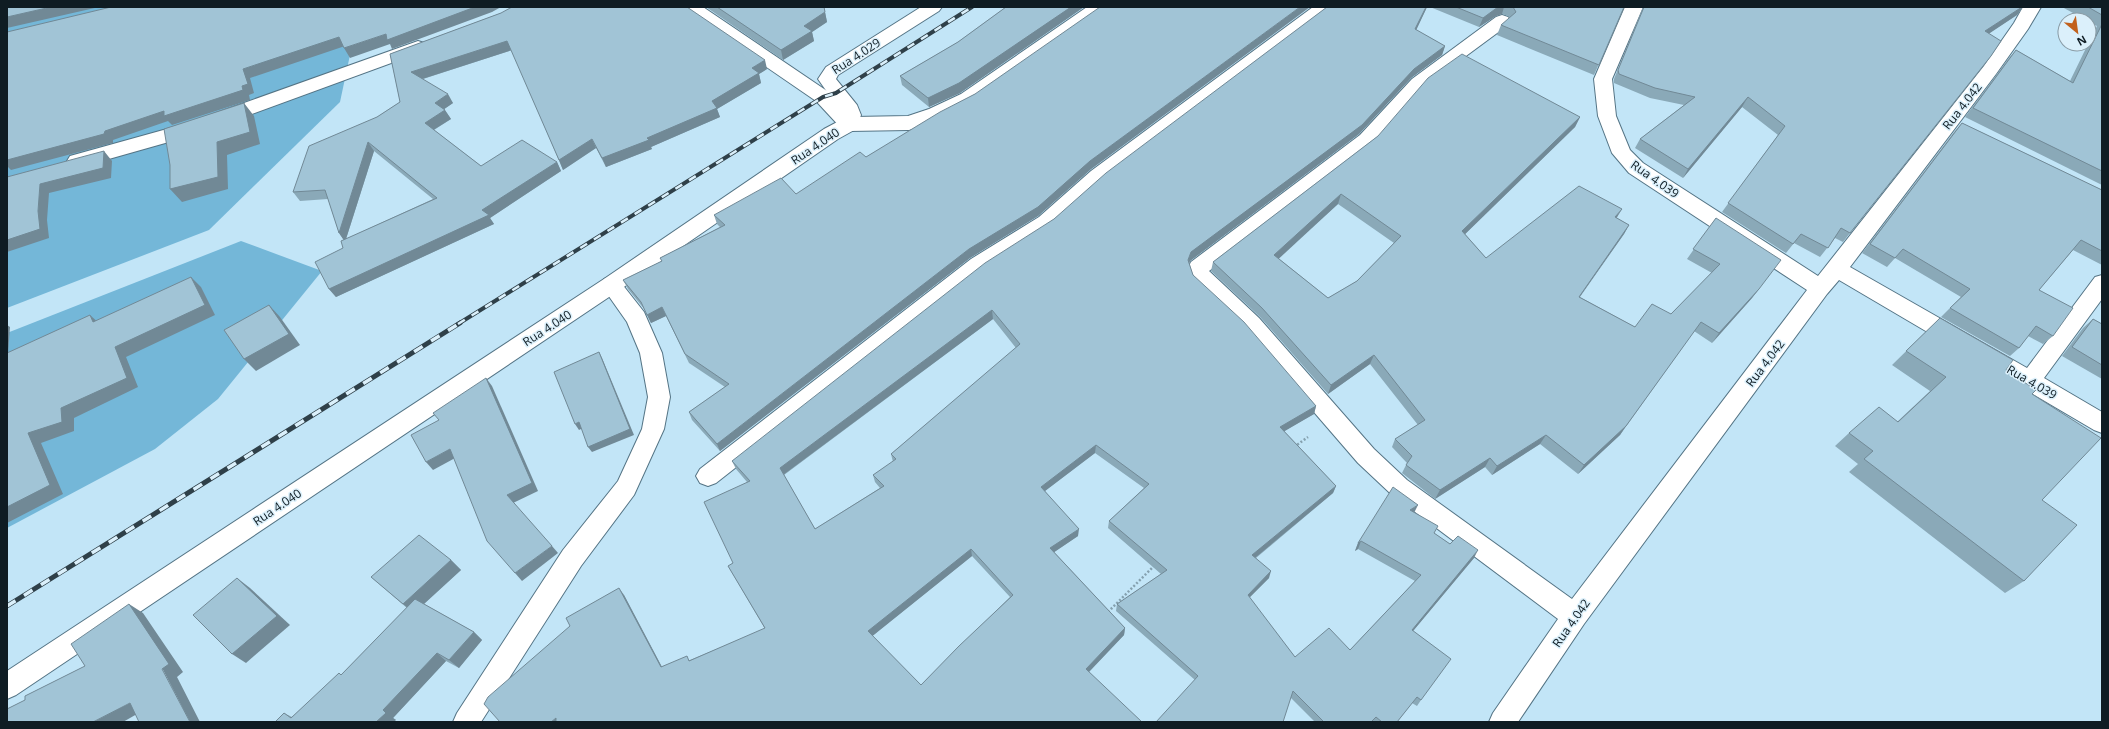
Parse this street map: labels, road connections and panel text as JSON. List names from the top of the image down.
{
  "streets": {
    "street": [
      "Rua 4.029",
      "Rua 4.042",
      "Rua 4.040",
      "Rua 4.039"
    ]
  },
  "crossings": [
    ["Rua 4.029", "Rua 4.040"],
    ["Rua 4.042", "Rua 4.039"]
  ],
  "north": "bottom right"
}
